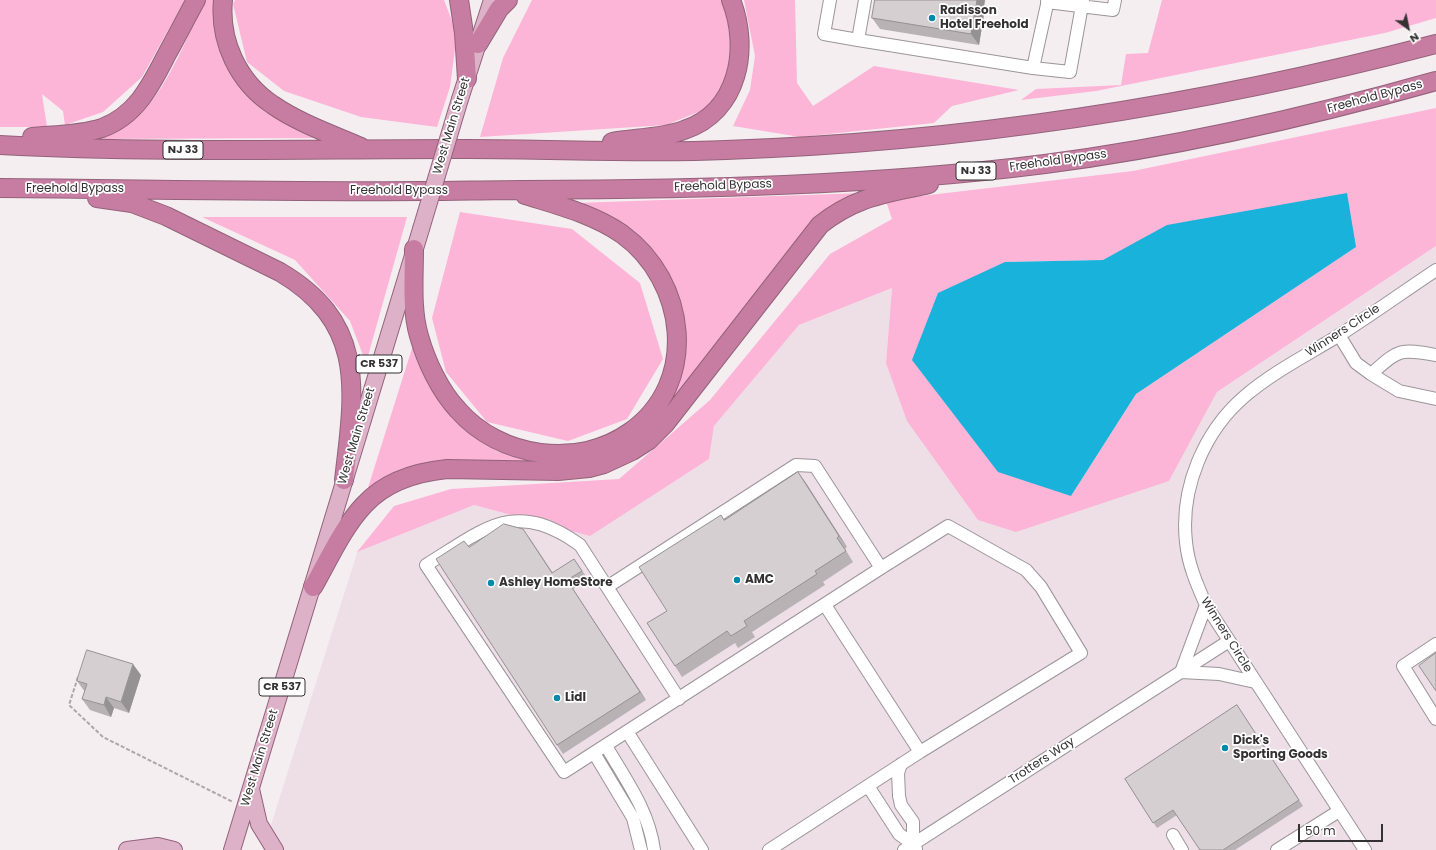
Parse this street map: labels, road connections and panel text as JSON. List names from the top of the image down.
{
  "streets": {
    "highway": ["Freehold Bypass", "NJ 33"],
    "main road": ["West Main Street", "CR 537"],
    "street": ["Winners Circle", "Trotters Way"]
  },
  "crossings": [
    ["Winners Circle", "Trotters Way"]
  ],
  "places": [
    "Radisson Hotel Freehold",
    "AMC",
    "Ashley HomeStore",
    "Lidl",
    "Dick's Sporting Goods"
  ],
  "scale_bar": "50 m",
  "north": "bottom right"
}
